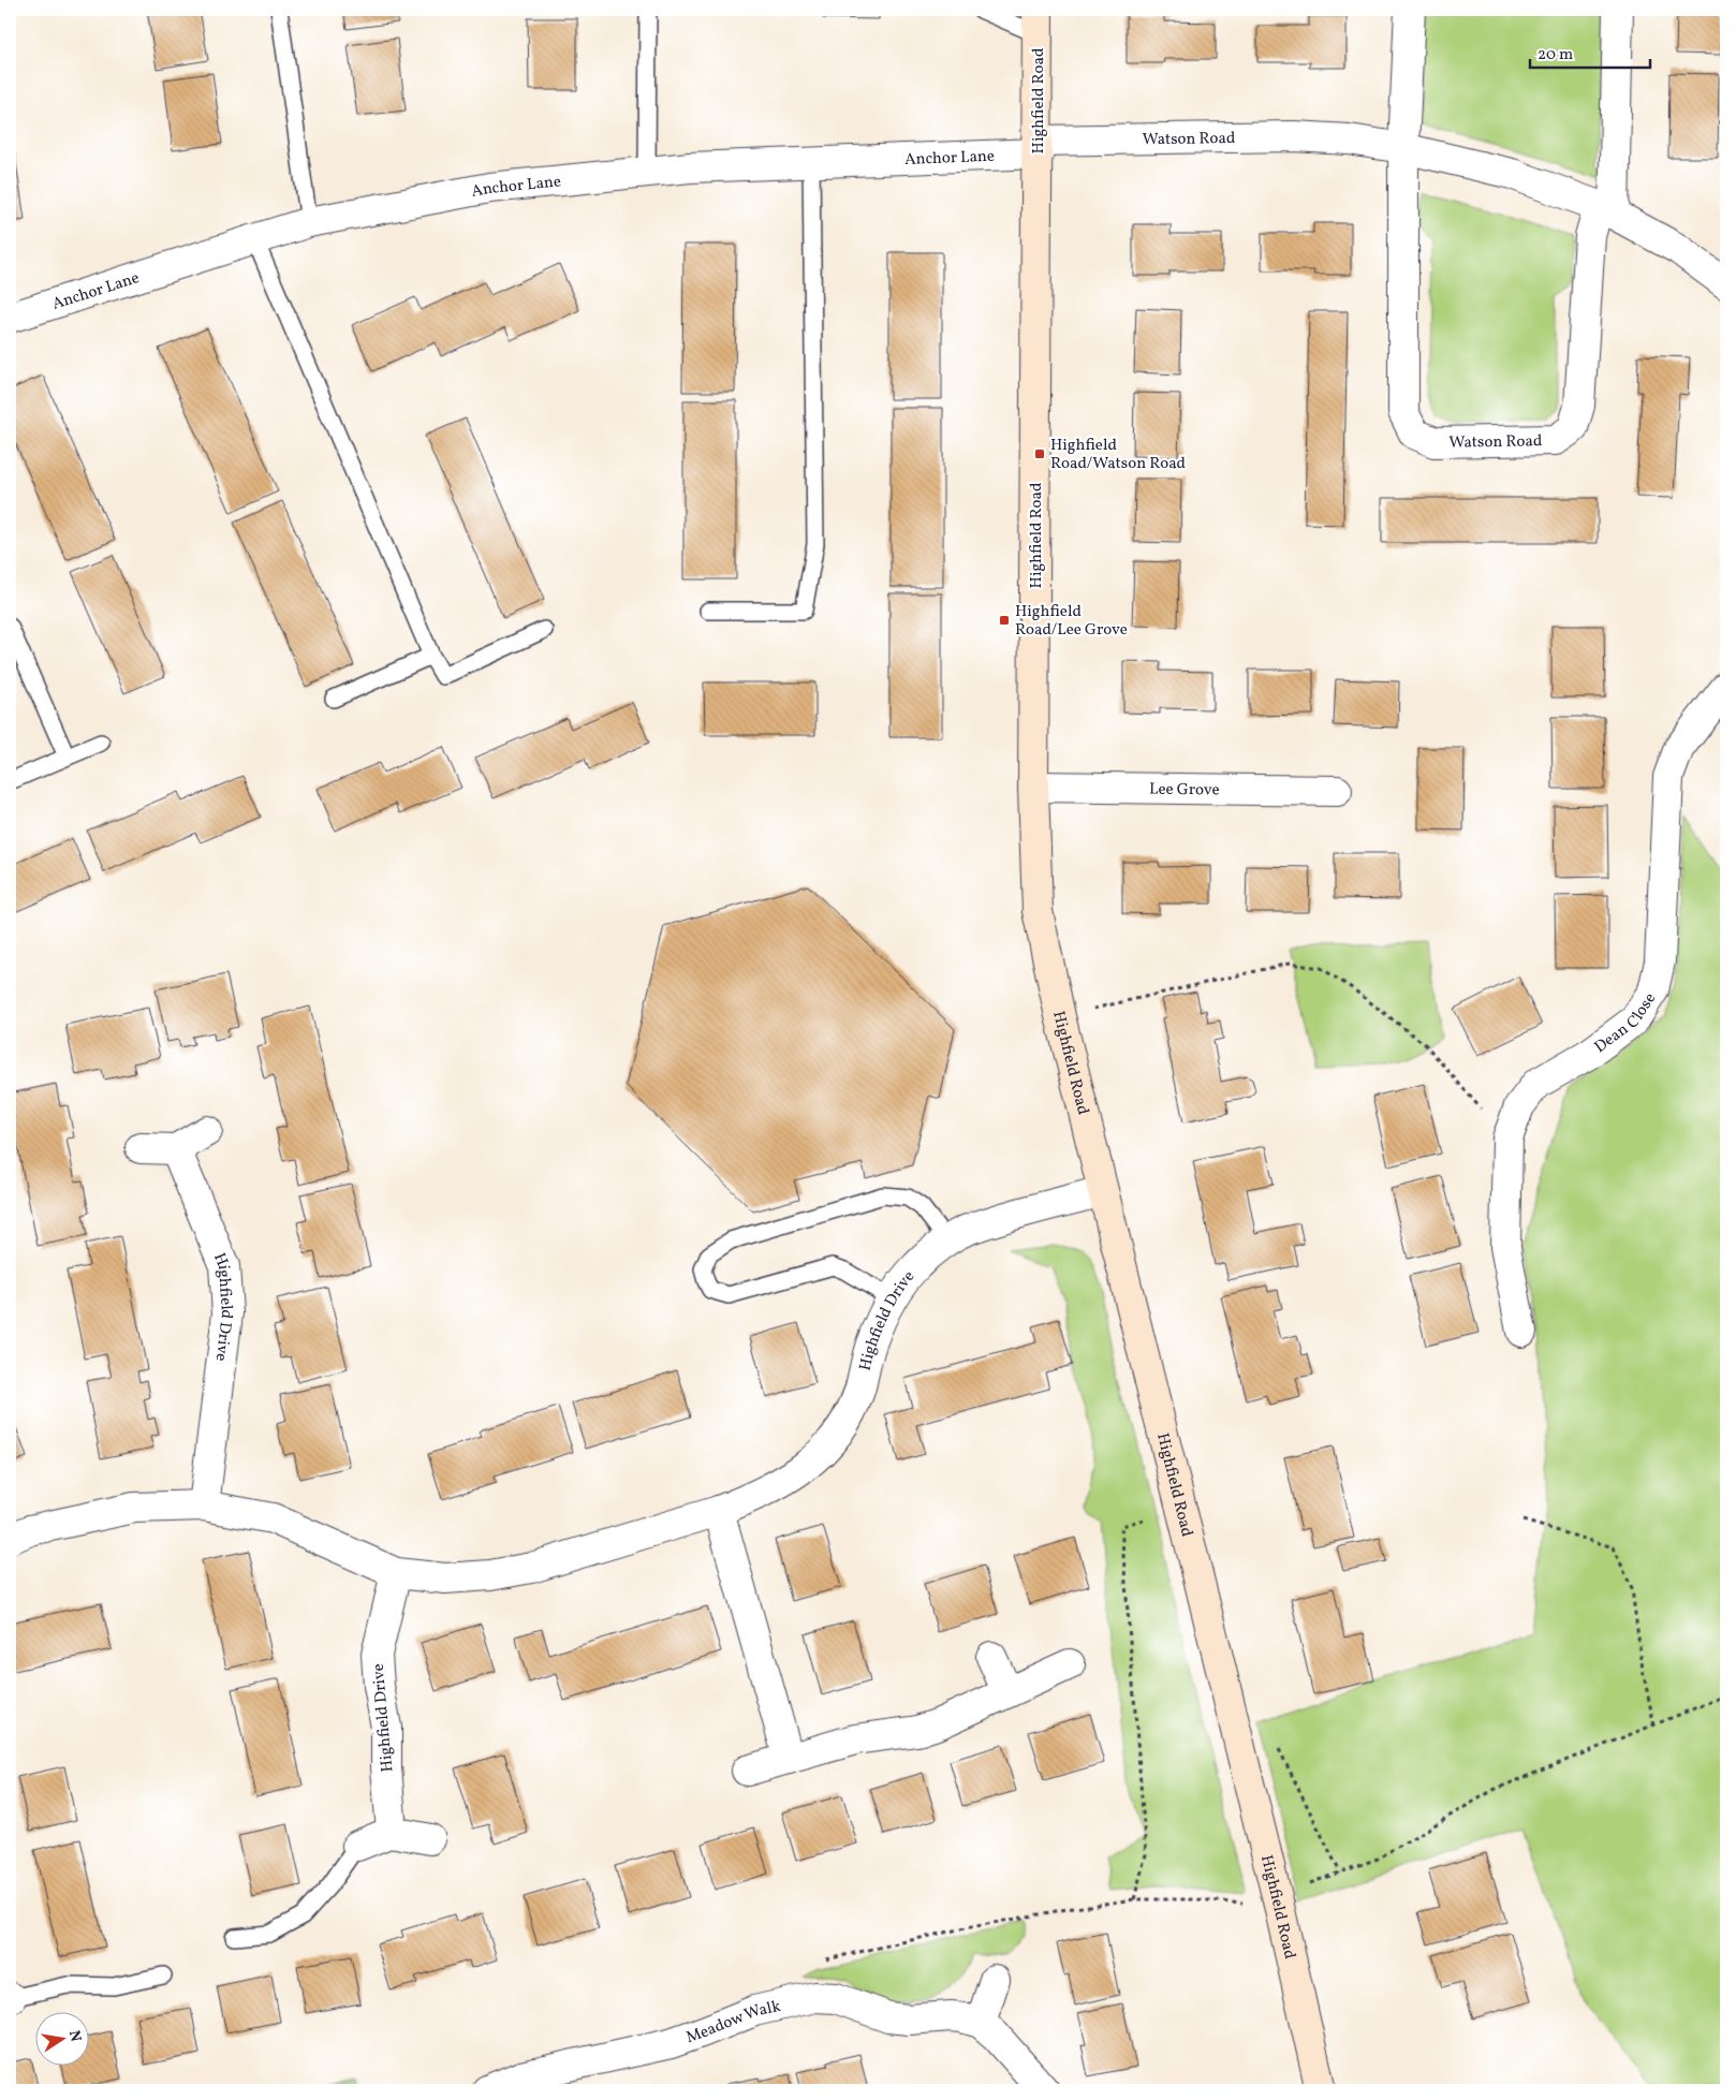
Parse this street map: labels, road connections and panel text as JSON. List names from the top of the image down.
{
  "streets": {
    "street": [
      "Highfield Road",
      "Watson Road",
      "Anchor Lane",
      "Lee Grove",
      "Dean Close",
      "Highfield Drive",
      "Meadow Walk"
    ]
  },
  "crossings": [
    ["Highfield Road", "Watson Road"],
    ["Highfield Road", "Anchor Lane"],
    ["Highfield Road", "Lee Grove"],
    ["Highfield Road", "Highfield Drive"],
    ["Watson Road", "Anchor Lane"]
  ],
  "places": {
    "transit": ["Highfield Road/Watson Road", "Highfield Road/Lee Grove"]
  },
  "scale_bar": "20 m",
  "north": "right"
}
